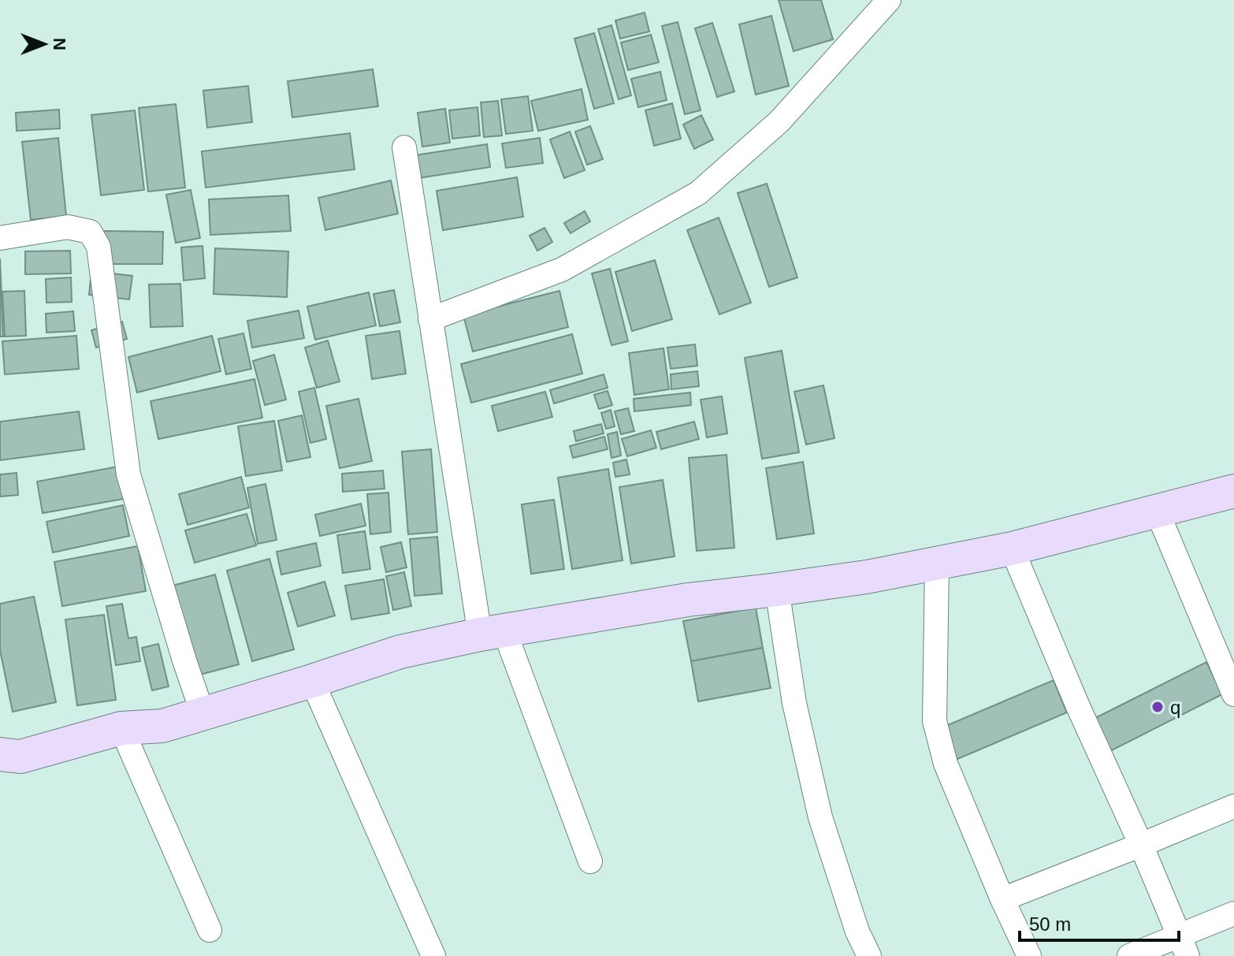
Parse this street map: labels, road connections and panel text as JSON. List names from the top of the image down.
{
  "places": ["q"],
  "scale_bar": "50 m",
  "north": "right"
}
